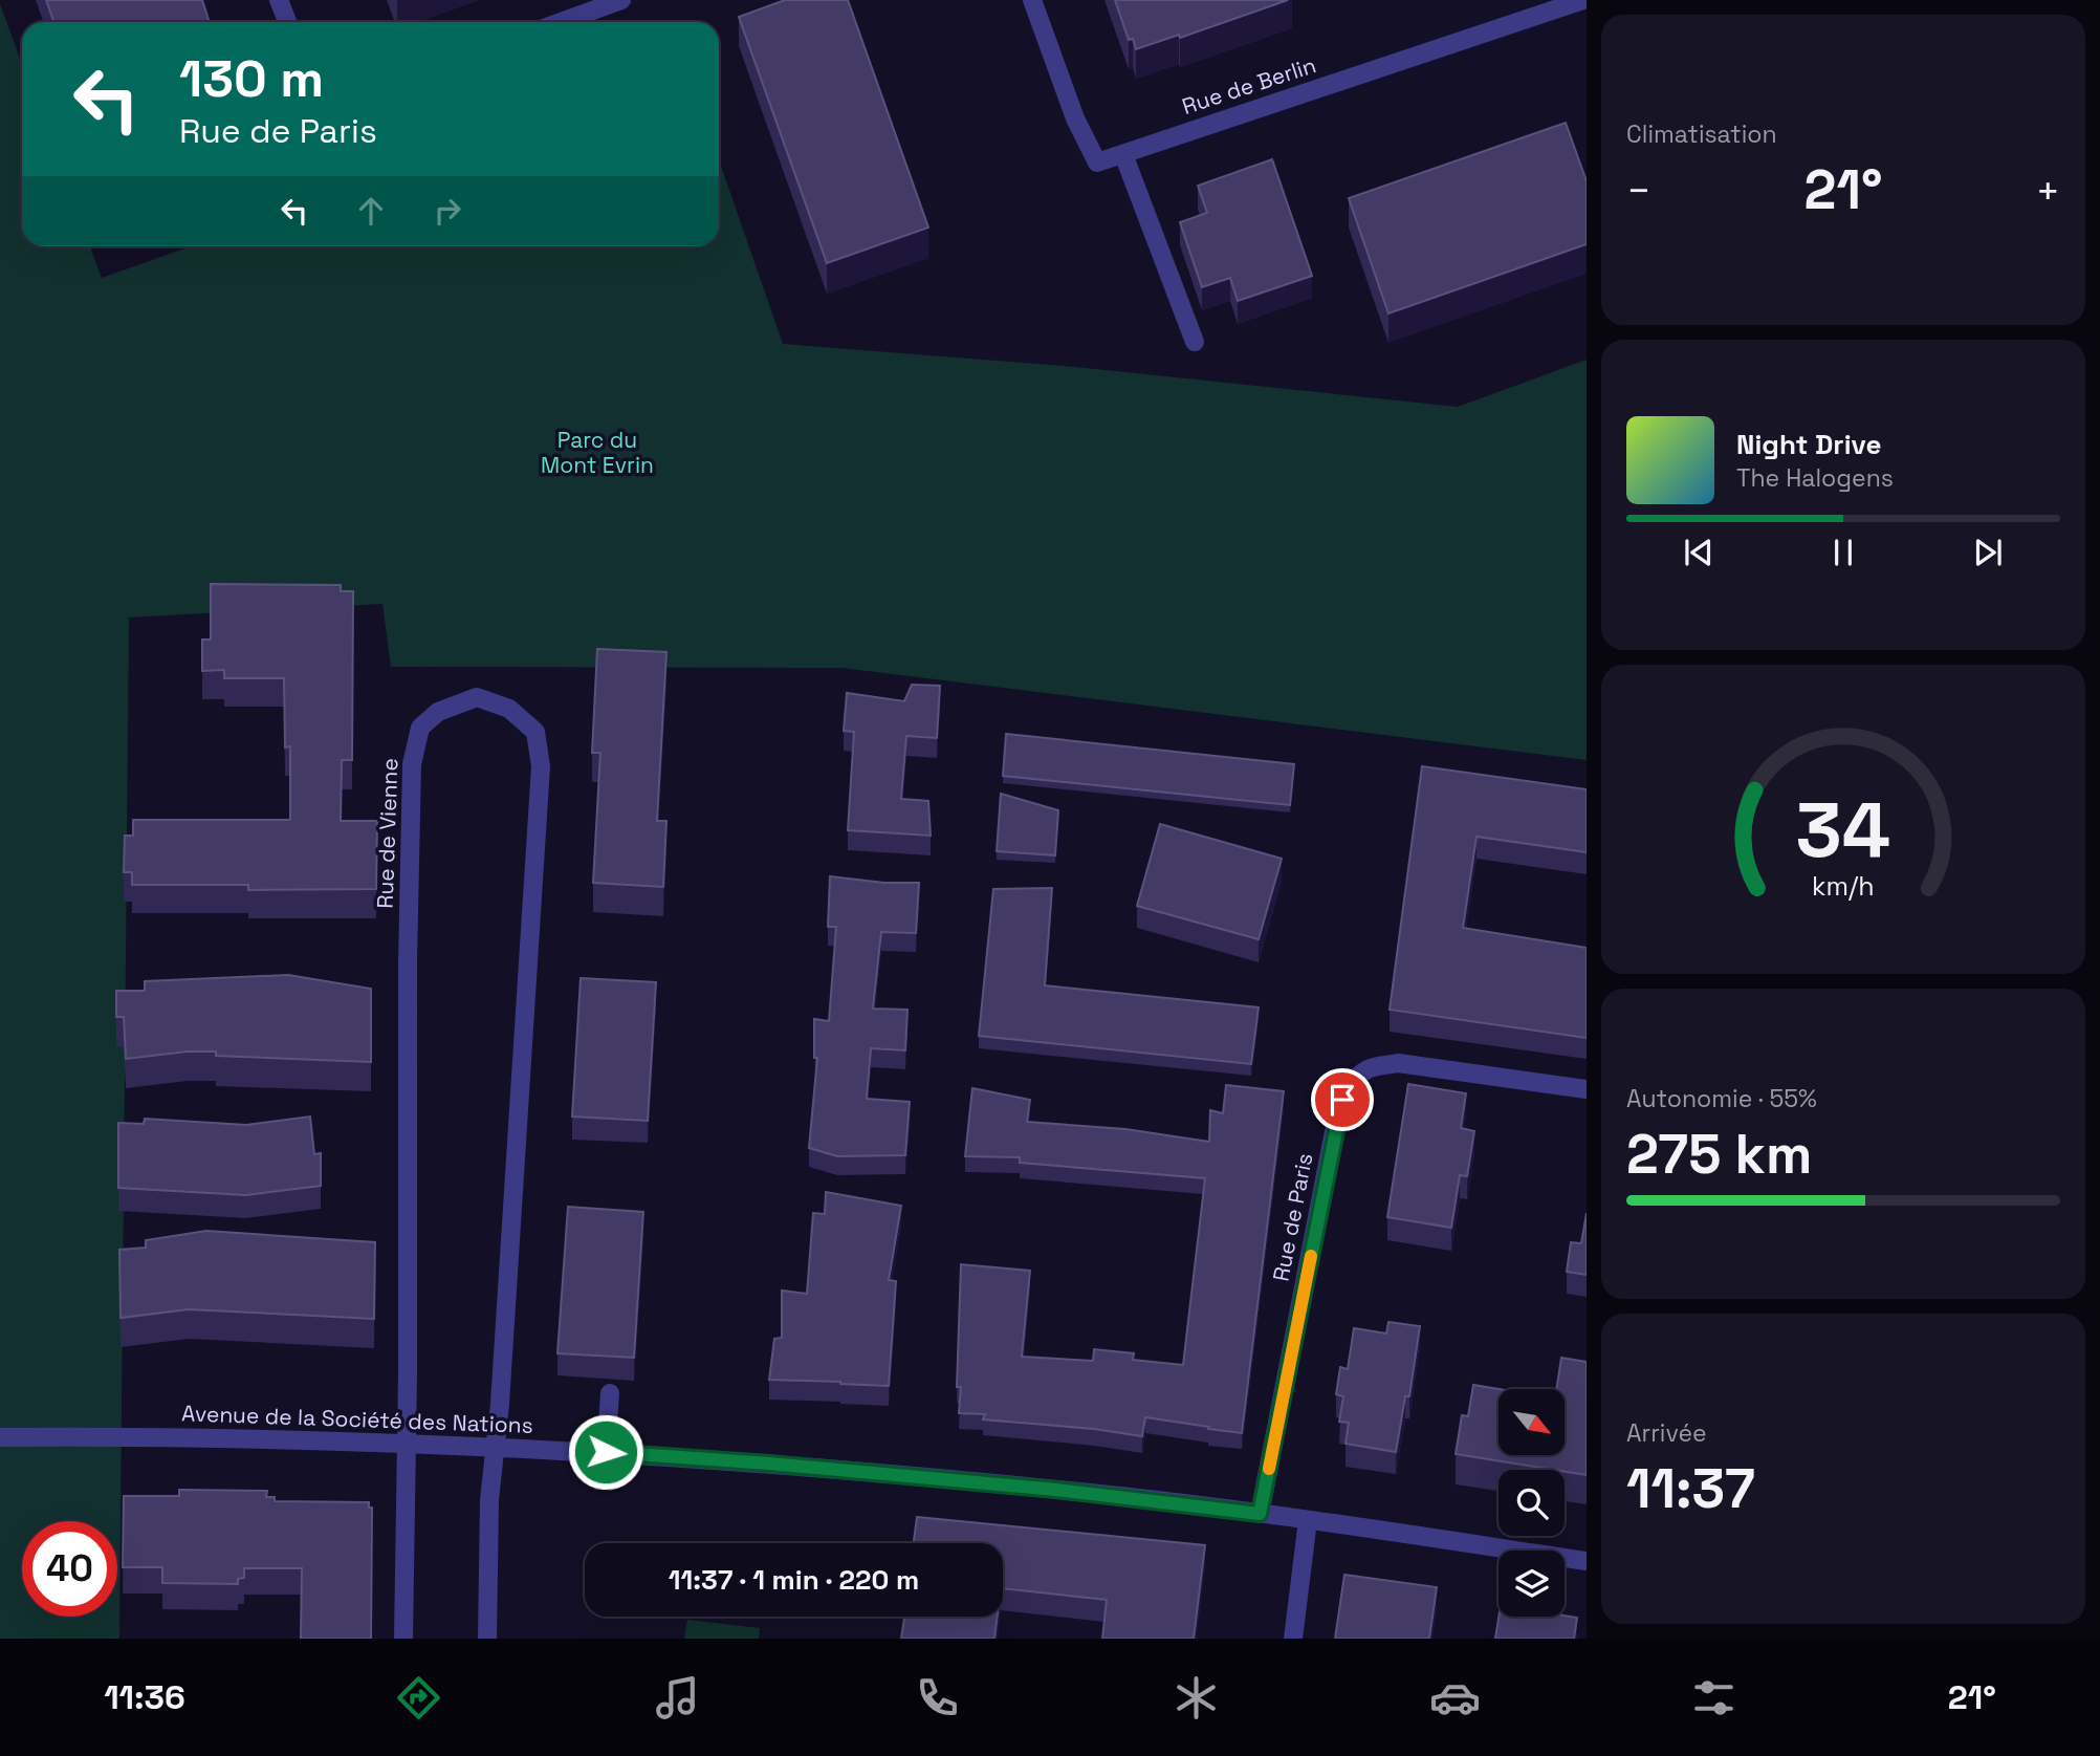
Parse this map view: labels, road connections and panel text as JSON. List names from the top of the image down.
{
  "streets": {
    "street": [
      "Rue de Berlin",
      "Rue de Vienne",
      "Rue de Paris",
      "Avenue de la Société des Nations"
    ]
  },
  "crossings": [
    ["Rue de Vienne", "Avenue de la Société des Nations"],
    ["Rue de Paris", "Avenue de la Société des Nations"]
  ],
  "parks": ["Parc du Mont Evrin"],
  "north": "bottom right",
  "page": {
    "tile": [
      "Climatisation",
      ["Autonomie · 55%", "275 km"],
      ["Arrivée", "11:37"]
    ],
    "turn": ["130 m", "Rue de Paris"],
    "heat": ["−", "21°", "+"],
    "song": ["Night Drive", "The Halogens"],
    "limit": "40",
    "trip": "11:37 · 1 min · 220 m",
    "tabs": ["11:36", "21°"],
    "gauge": ["34", "km/h"]
  }
}
